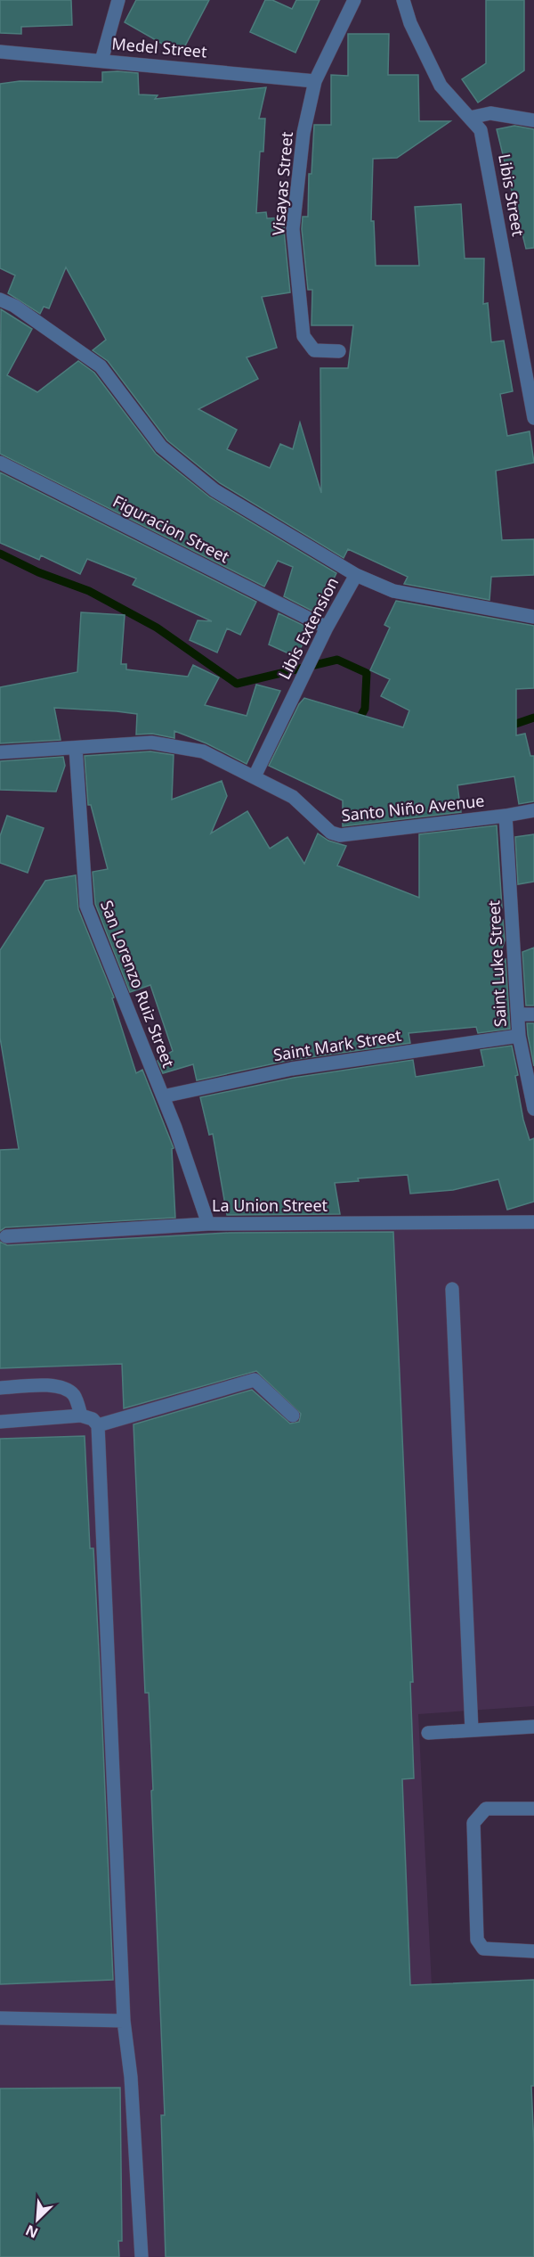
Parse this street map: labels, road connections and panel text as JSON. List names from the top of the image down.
{
  "streets": {
    "street": [
      "Medel Street",
      "Visayas Street",
      "Libis Street",
      "Figuracion Street",
      "Libis Extension",
      "Santo Niño Avenue",
      "Saint Luke Street",
      "San Lorenzo Ruiz Street",
      "Saint Mark Street",
      "La Union Street"
    ]
  },
  "crossings": [
    ["Medel Street", "Visayas Street"],
    ["Figuracion Street", "Libis Extension"],
    ["Libis Extension", "Santo Niño Avenue"],
    ["Santo Niño Avenue", "Saint Luke Street"],
    ["Santo Niño Avenue", "San Lorenzo Ruiz Street"],
    ["Saint Luke Street", "Saint Mark Street"],
    ["San Lorenzo Ruiz Street", "Saint Mark Street"],
    ["San Lorenzo Ruiz Street", "La Union Street"]
  ],
  "north": "bottom left"
}
